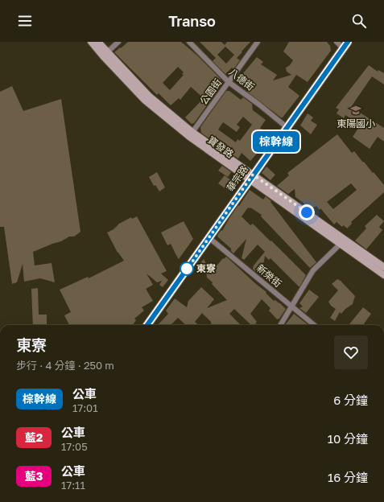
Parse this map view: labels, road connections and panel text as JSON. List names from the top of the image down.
{
  "streets": {
    "main road": ["寶發路", "華宗路"],
    "street": ["八德街", "公園街", "新榮街"]
  },
  "crossings": [
    ["八德街", "公園街"],
    ["八德街", "華宗路"],
    ["公園街", "寶發路"],
    ["寶發路", "華宗路"],
    ["華宗路", "新榮街"]
  ],
  "places": {
    "school or university": ["東陽國小"],
    "other": ["東寮"]
  },
  "lines": ["bus line 棕幹線"],
  "page": {
    "header": "Transo",
    "on_map": "棕幹線",
    "heading": ["東寮", "步行 · 4 分鐘 · 250 m"],
    "list": [
      {
        "mark": "棕幹線",
        "name": "公車",
        "note": "17:01",
        "value": "6 分鐘"
      },
      {
        "mark": "藍2",
        "name": "公車",
        "note": "17:05",
        "value": "10 分鐘"
      },
      {
        "mark": "藍3",
        "name": "公車",
        "note": "17:11",
        "value": "16 分鐘"
      }
    ]
  }
}
